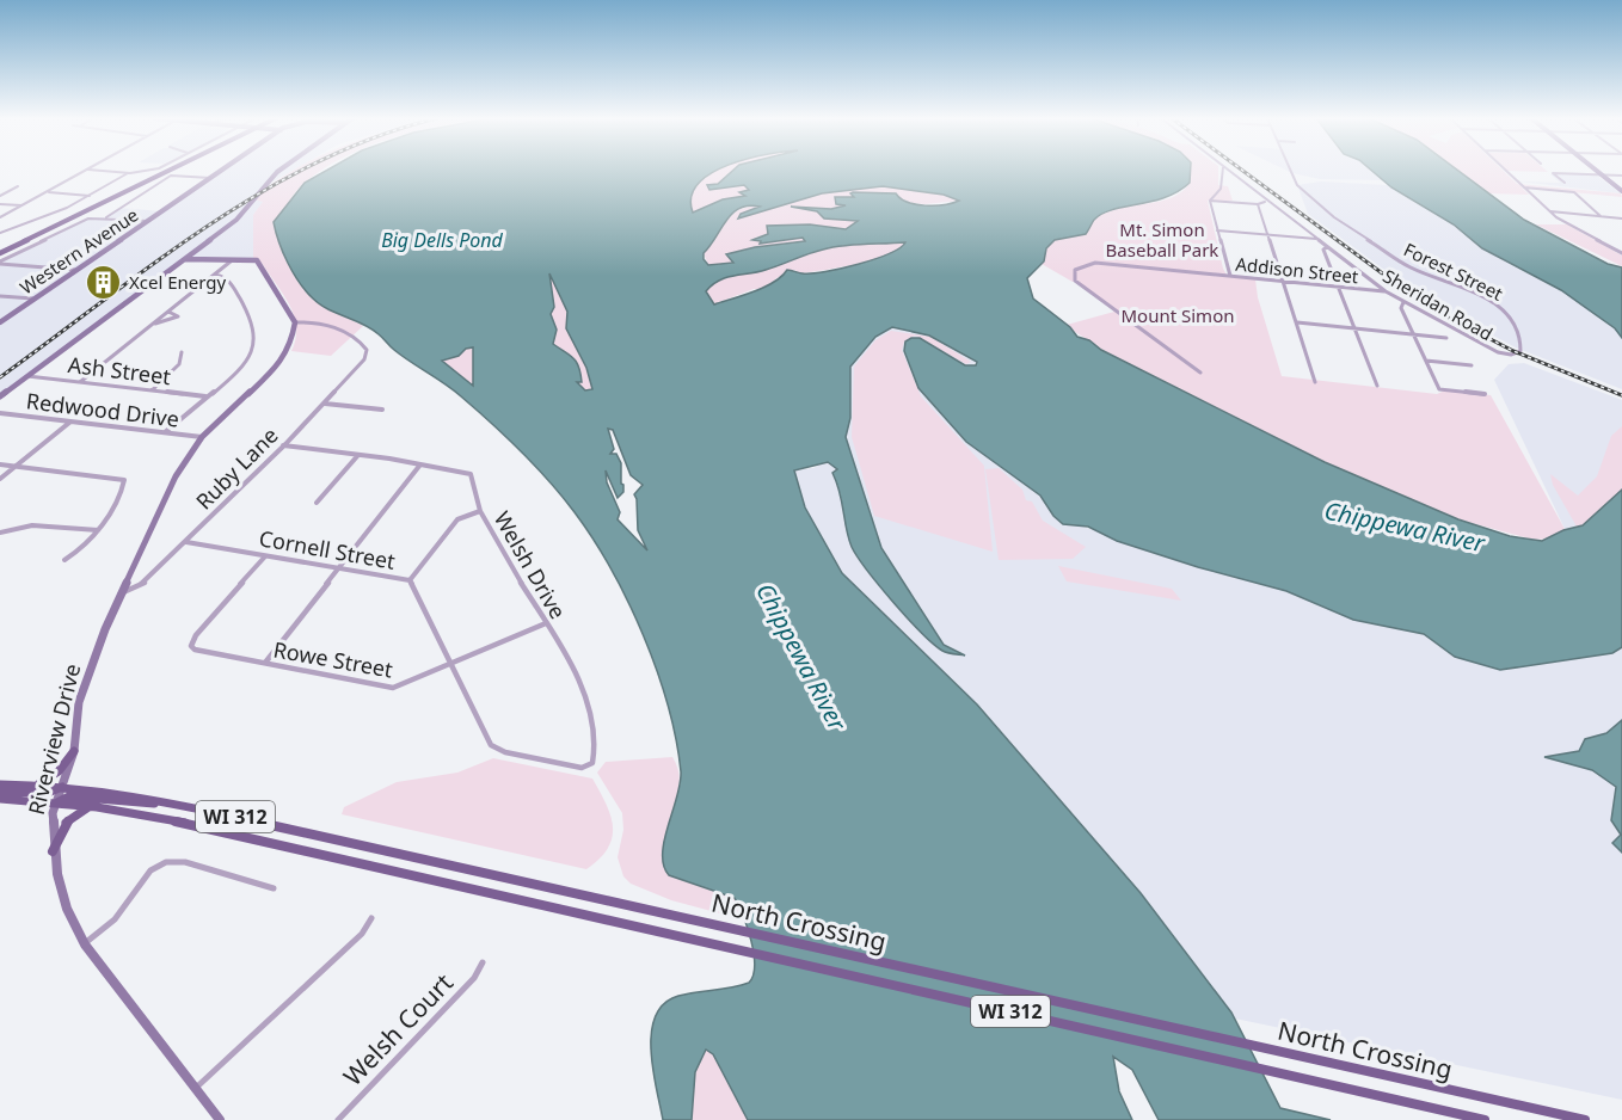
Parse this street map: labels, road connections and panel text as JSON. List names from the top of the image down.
{
  "streets": {
    "main road": ["WI 312", "North Crossing"],
    "street": [
      "Western Avenue",
      "Addison Street",
      "Forest Street",
      "Sheridan Road",
      "Ash Street",
      "Redwood Drive",
      "Ruby Lane",
      "Cornell Street",
      "Welsh Drive",
      "Rowe Street",
      "Riverview Drive",
      "Welsh Court"
    ]
  },
  "crossings": [
    ["Addison Street", "Sheridan Road"],
    ["Forest Street", "Sheridan Road"],
    ["Redwood Drive", "Riverview Drive"],
    ["Ruby Lane", "Cornell Street"],
    ["Ruby Lane", "Welsh Drive"],
    ["Ruby Lane", "Riverview Drive"],
    ["Cornell Street", "Welsh Drive"],
    ["Cornell Street", "Rowe Street"],
    ["Welsh Drive", "Rowe Street"],
    ["Riverview Drive", "North Crossing"]
  ],
  "water": ["Big Dells Pond", "Chippewa River"],
  "parks": ["Mt. Simon Baseball Park", "Mount Simon"],
  "places": {
    "building": ["Xcel Energy"]
  }
}
